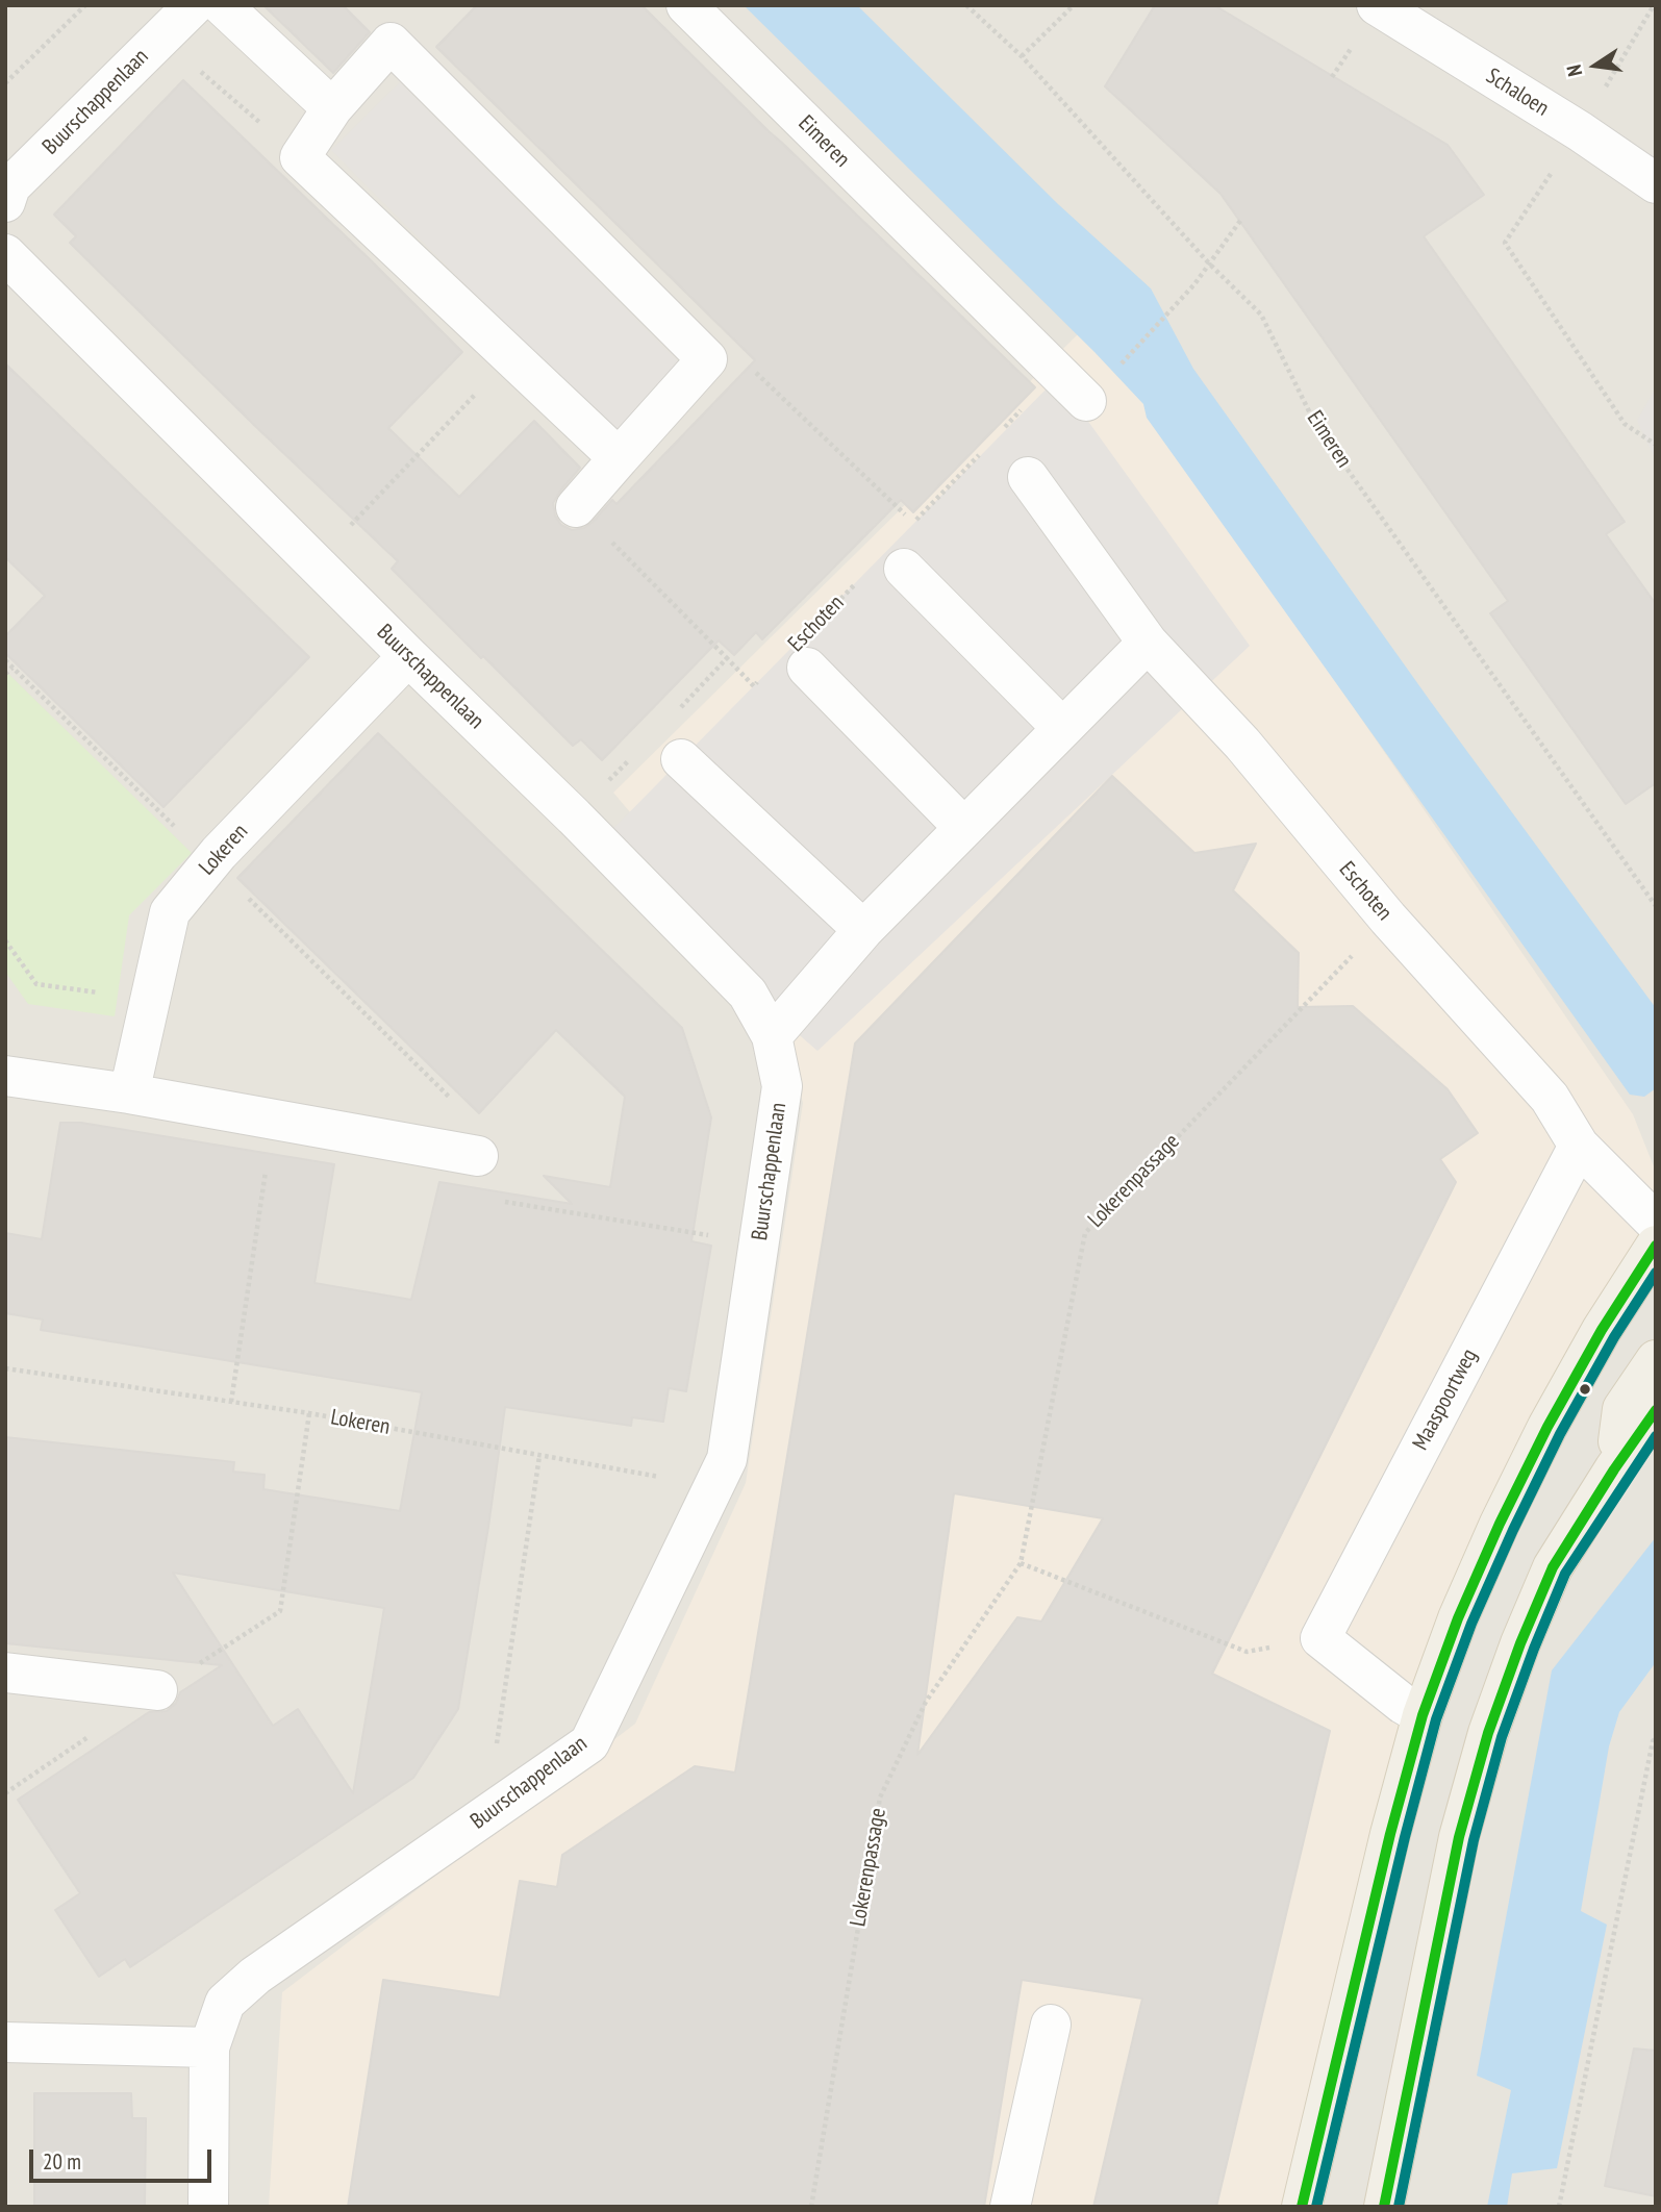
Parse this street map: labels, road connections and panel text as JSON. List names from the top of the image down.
{
  "streets": {
    "street": [
      "Schaloen",
      "Buurschappenlaan",
      "Eimeren",
      "Eschoten",
      "Lokeren",
      "Maaspoortweg"
    ],
    "path": ["Lokerenpassage"]
  },
  "crossings": [
    ["Buurschappenlaan", "Lokeren"],
    ["Eschoten", "Lokerenpassage"],
    ["Eschoten", "Maaspoortweg"]
  ],
  "scale_bar": "20 m",
  "north": "left"
}
